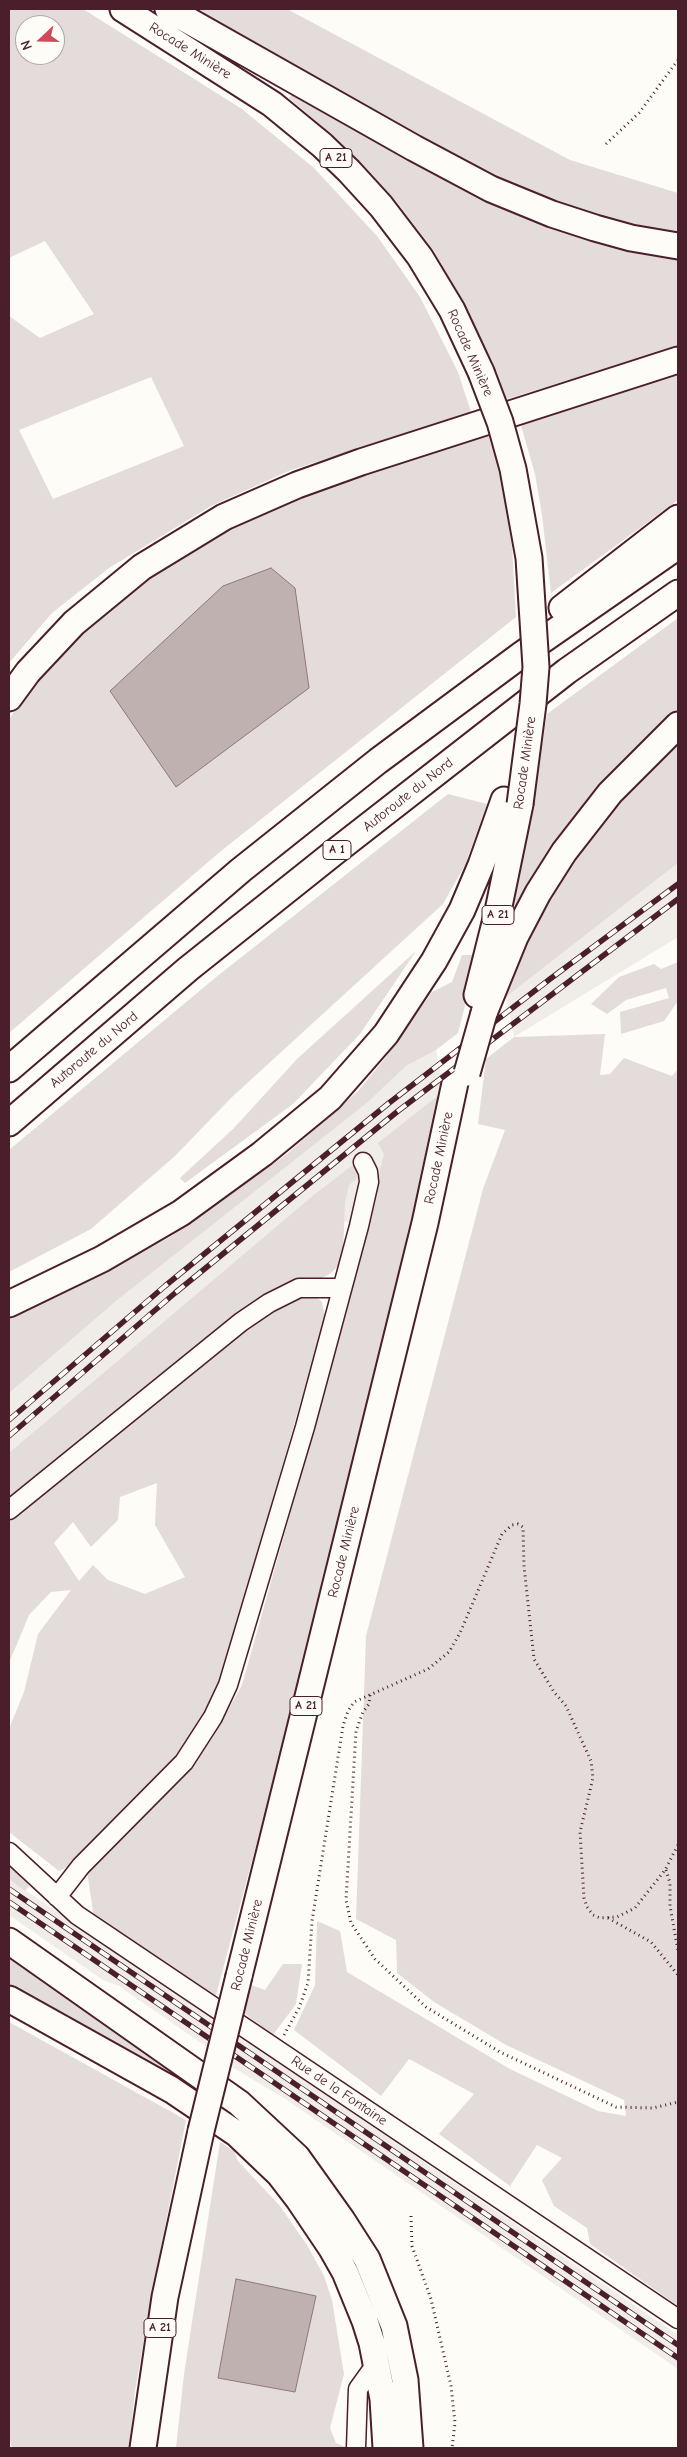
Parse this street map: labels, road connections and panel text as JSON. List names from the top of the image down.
{
  "streets": {
    "highway": [
      "Rocade Minière",
      "A 21",
      "Autoroute du Nord",
      "A 1"
    ],
    "lane": ["Rue de la Fontaine"]
  },
  "north": "left"
}
